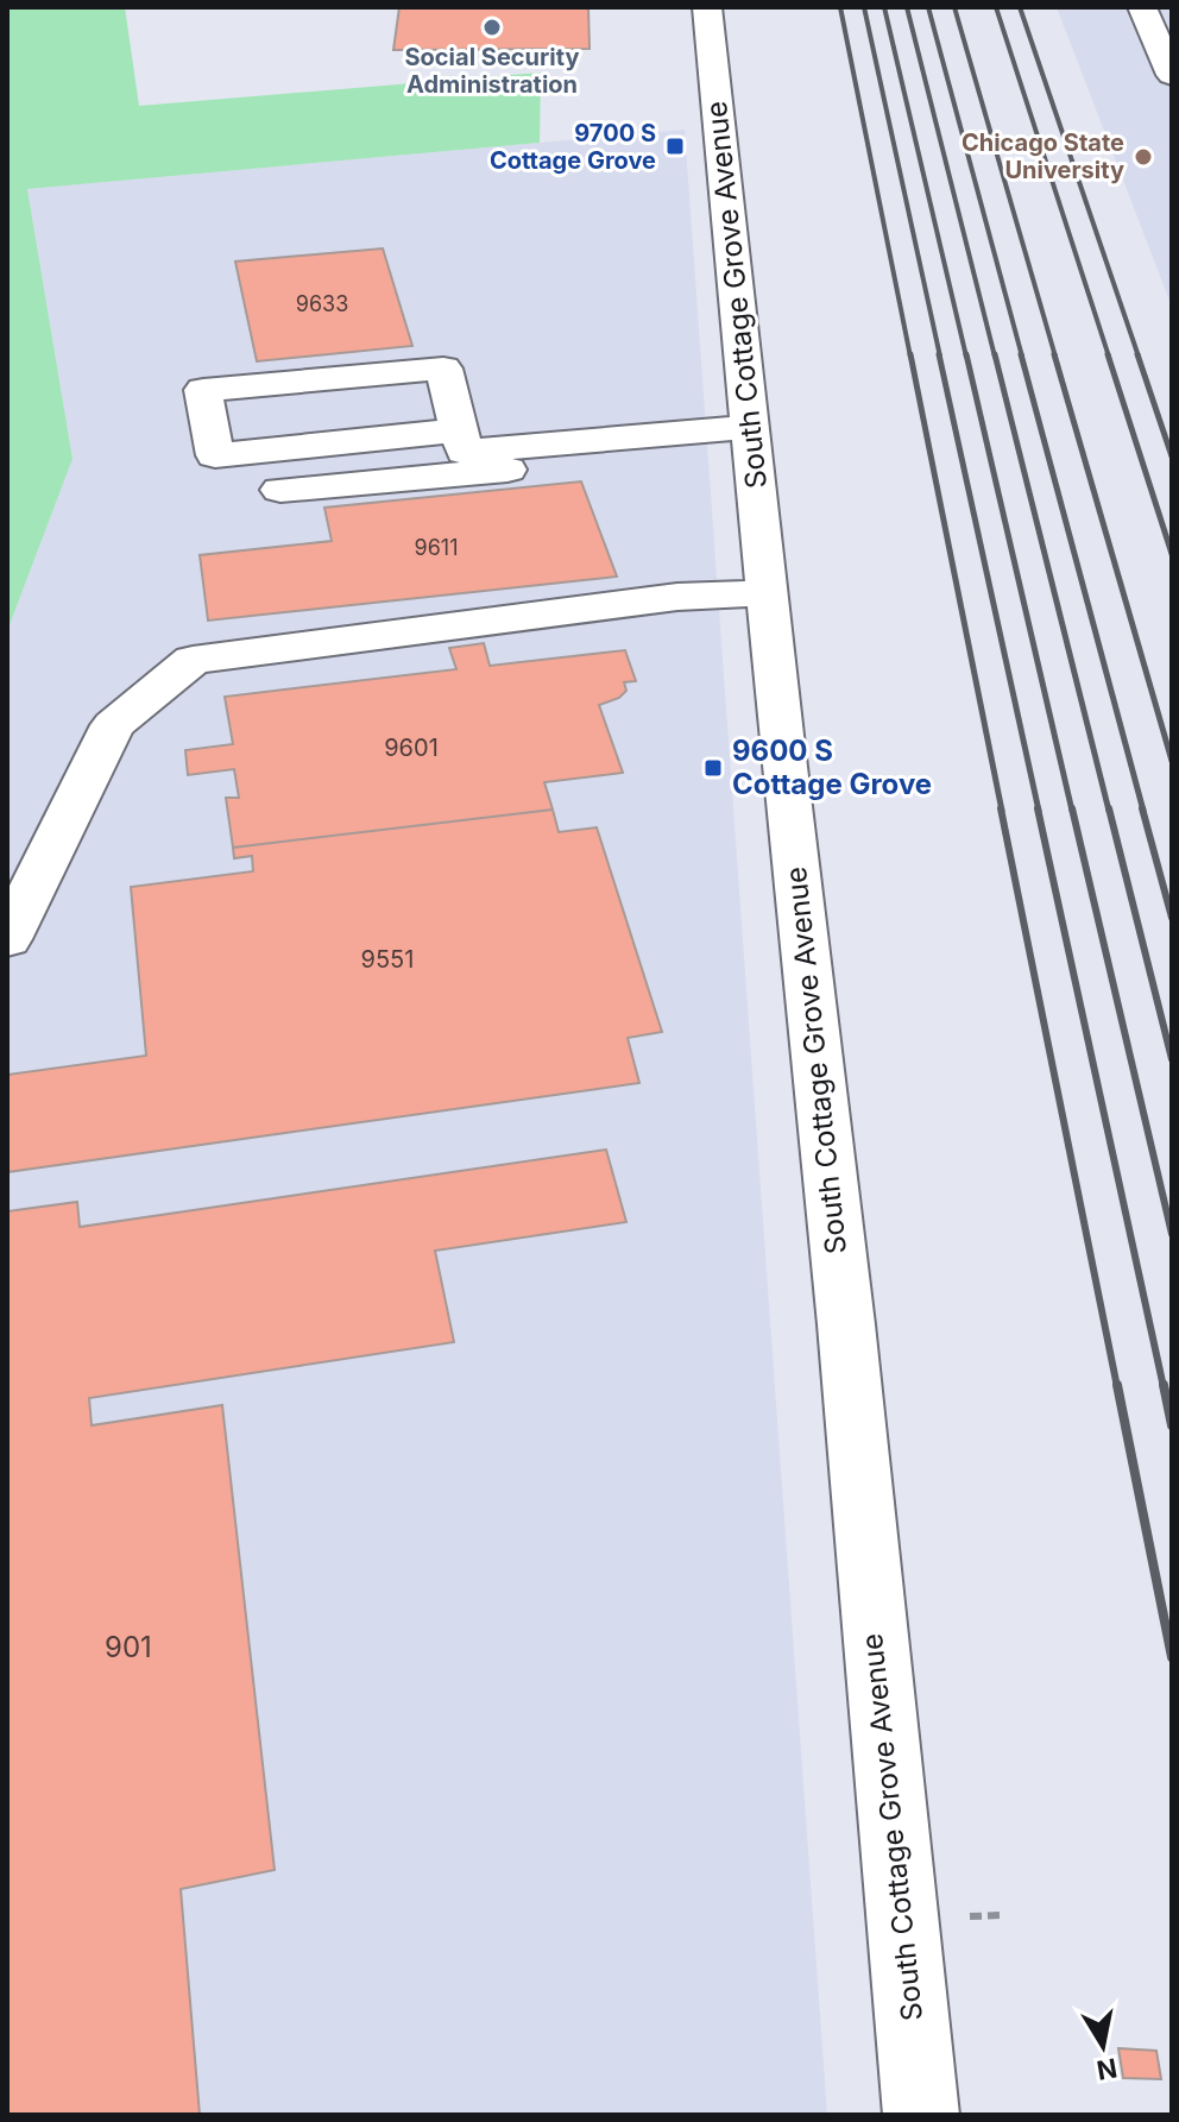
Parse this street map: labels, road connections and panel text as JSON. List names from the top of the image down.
{
  "streets": {
    "street": ["South Cottage Grove Avenue"]
  },
  "places": {
    "other": ["Social Security Administration", "Chicago State University"],
    "transit": ["9700 S Cottage Grove", "9600 S Cottage Grove"]
  },
  "house_numbers": [
    "9633",
    "9611",
    "9601",
    "9551",
    "901"
  ],
  "north": "bottom"
}
